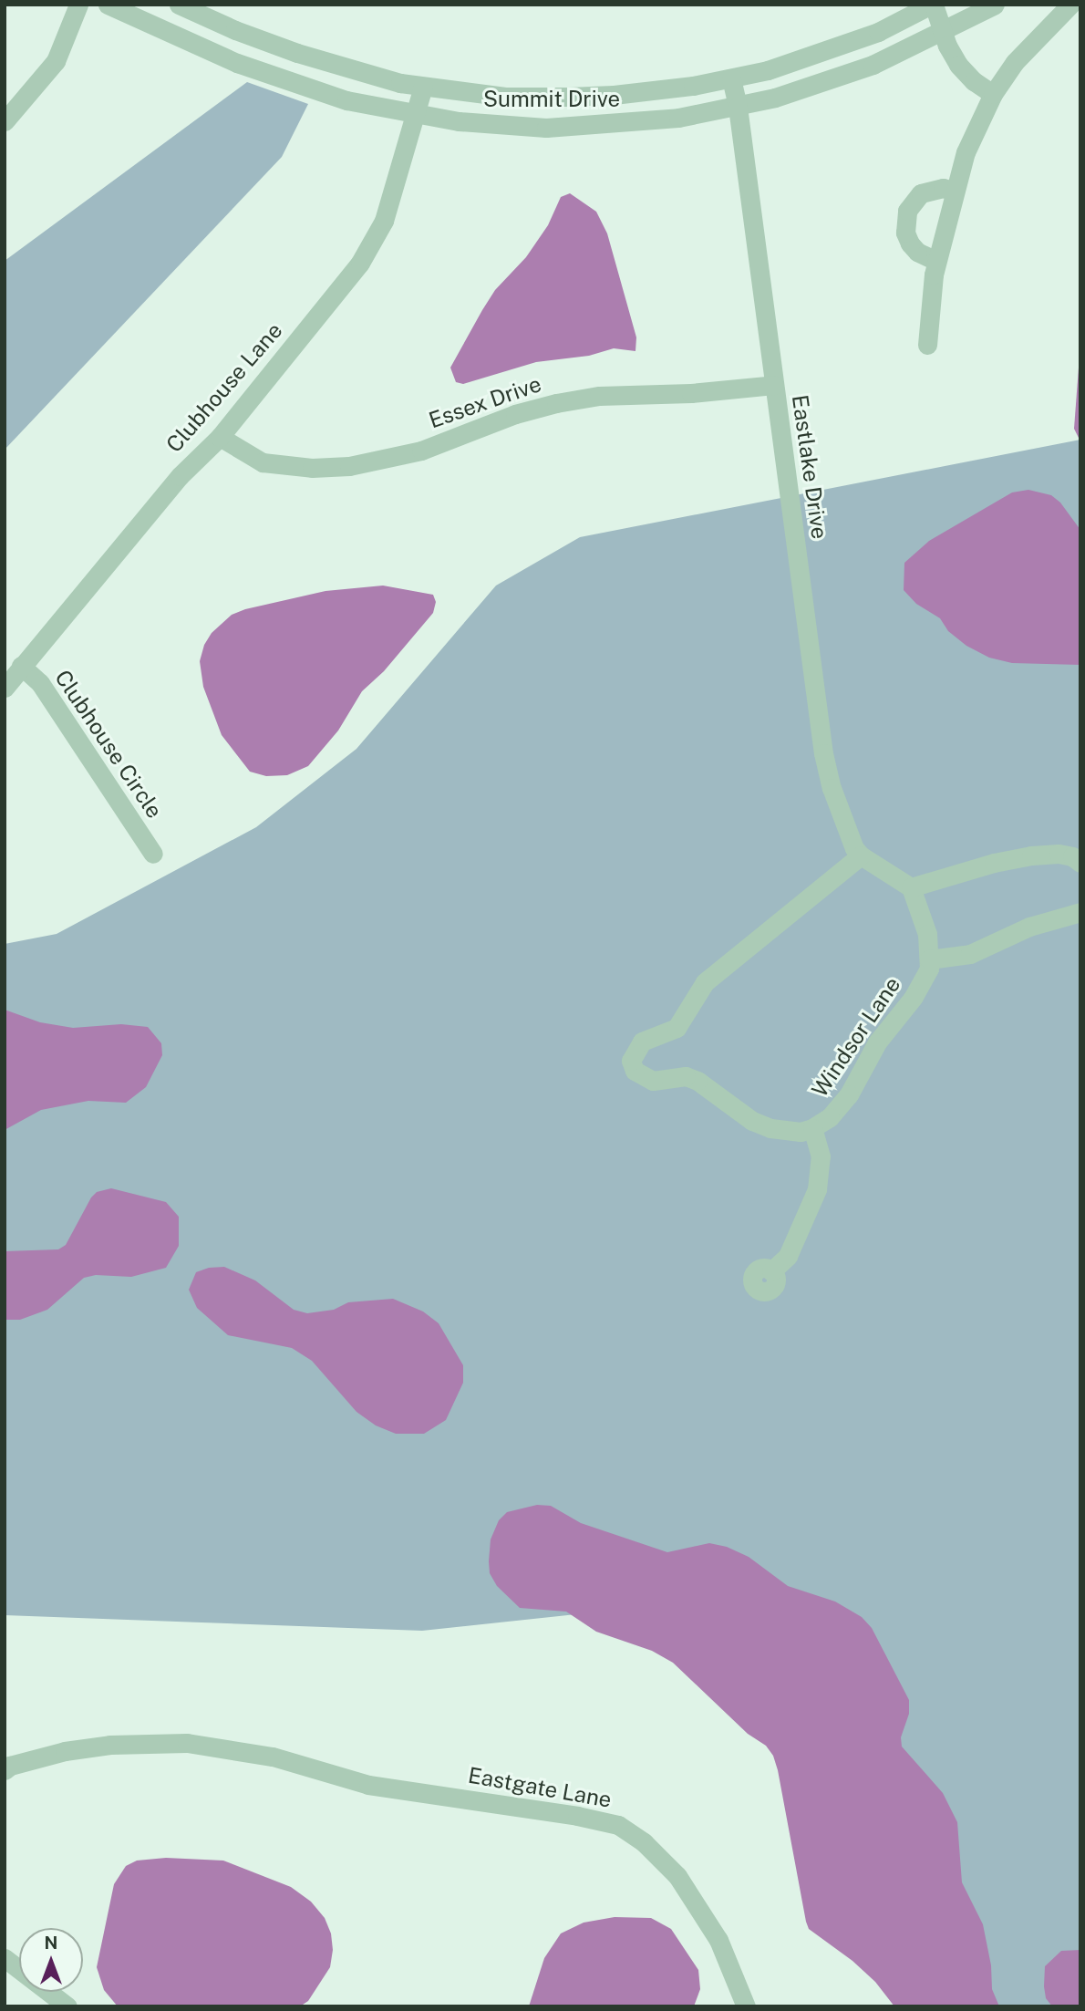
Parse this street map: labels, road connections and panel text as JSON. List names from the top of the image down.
{
  "streets": {
    "street": [
      "Summit Drive",
      "Clubhouse Lane",
      "Essex Drive",
      "Eastlake Drive",
      "Clubhouse Circle",
      "Windsor Lane",
      "Eastgate Lane"
    ]
  },
  "crossings": [
    ["Summit Drive", "Clubhouse Lane"],
    ["Summit Drive", "Eastlake Drive"],
    ["Clubhouse Lane", "Essex Drive"],
    ["Clubhouse Lane", "Clubhouse Circle"],
    ["Essex Drive", "Eastlake Drive"],
    ["Eastlake Drive", "Windsor Lane"]
  ],
  "north": "top"
}
